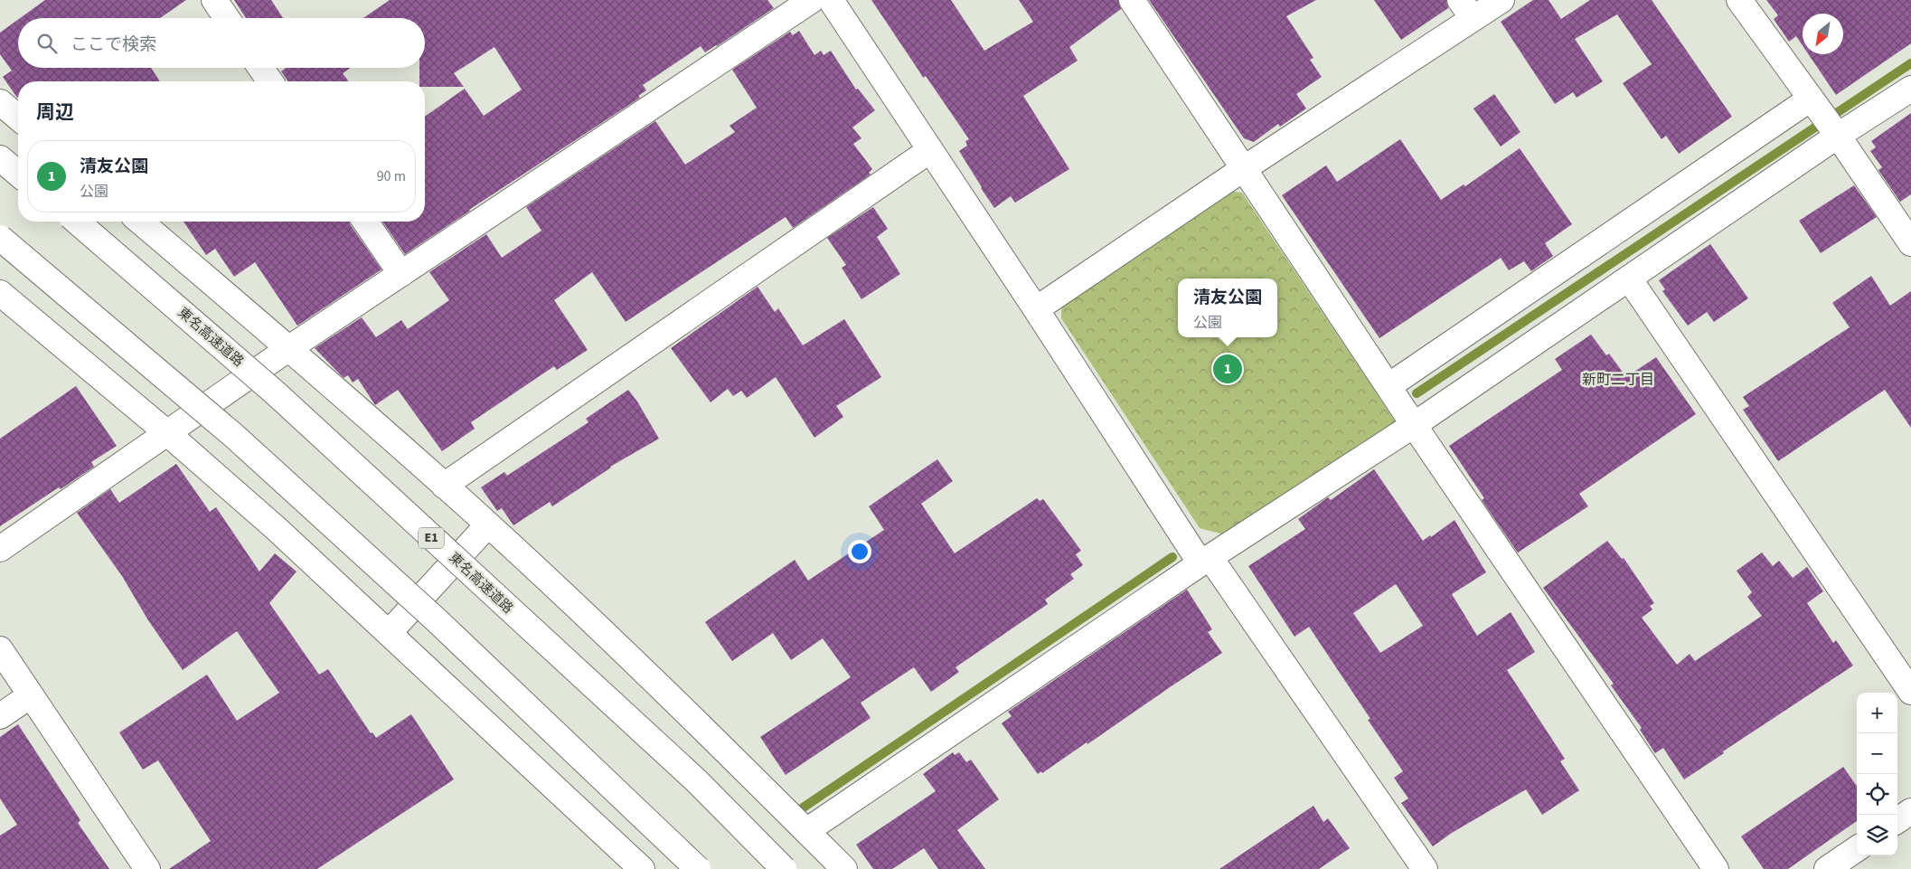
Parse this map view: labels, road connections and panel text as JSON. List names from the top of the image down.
{
  "streets": {
    "main road": ["東名高速道路", "E1"]
  },
  "districts": ["新町二丁目"],
  "north": "bottom left",
  "page": {
    "search": "ここで検索",
    "heading": "周辺",
    "list": [
      {
        "mark": "1",
        "name": "清友公園",
        "note": "公園",
        "value": "90 m"
      }
    ],
    "popup": ["清友公園", "公園"],
    "pins": "1",
    "map_buttons": ["+", "−"]
  }
}
